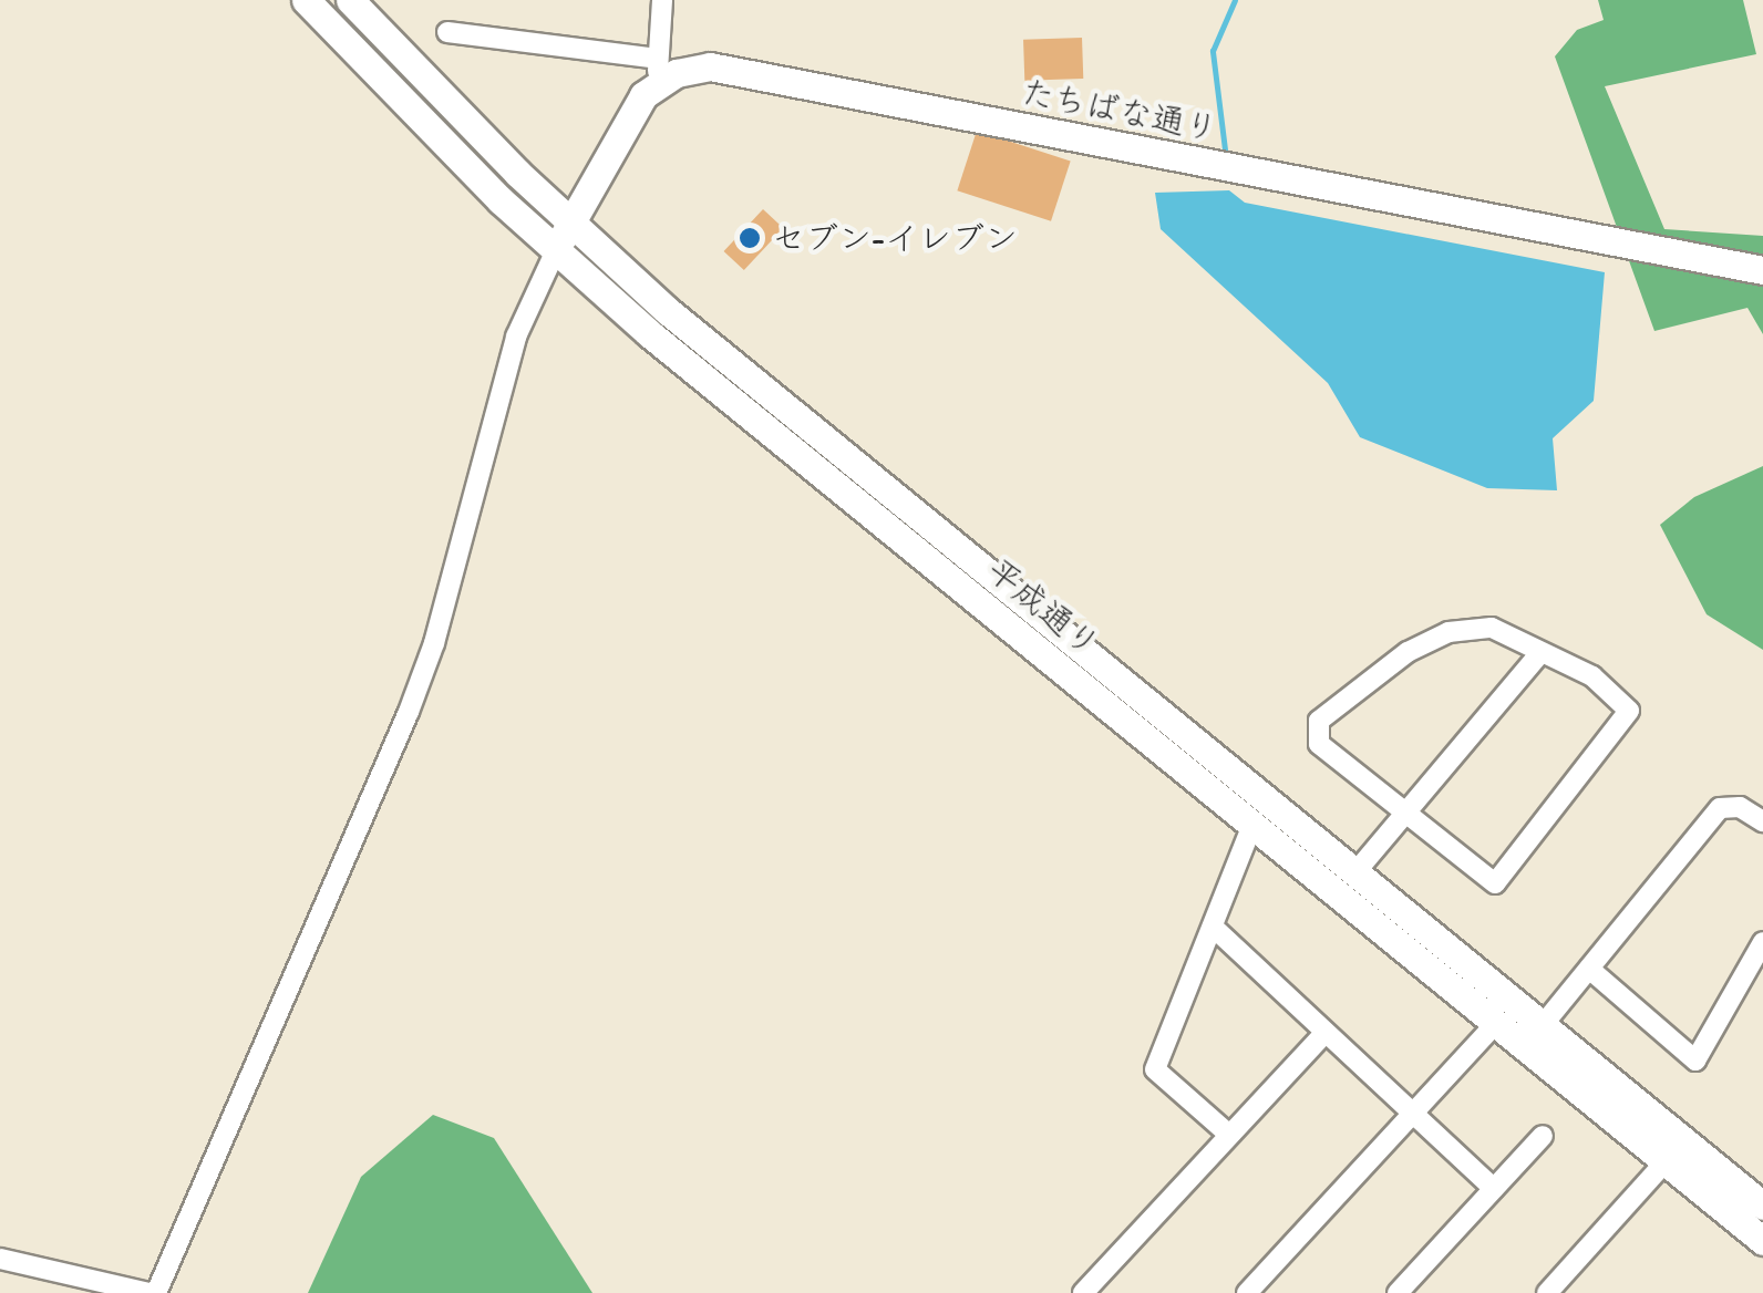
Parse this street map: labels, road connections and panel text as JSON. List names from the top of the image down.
{
  "streets": {
    "street": ["たちばな通り", "平成通り"]
  },
  "places": ["セブン-イレブン"]
}
